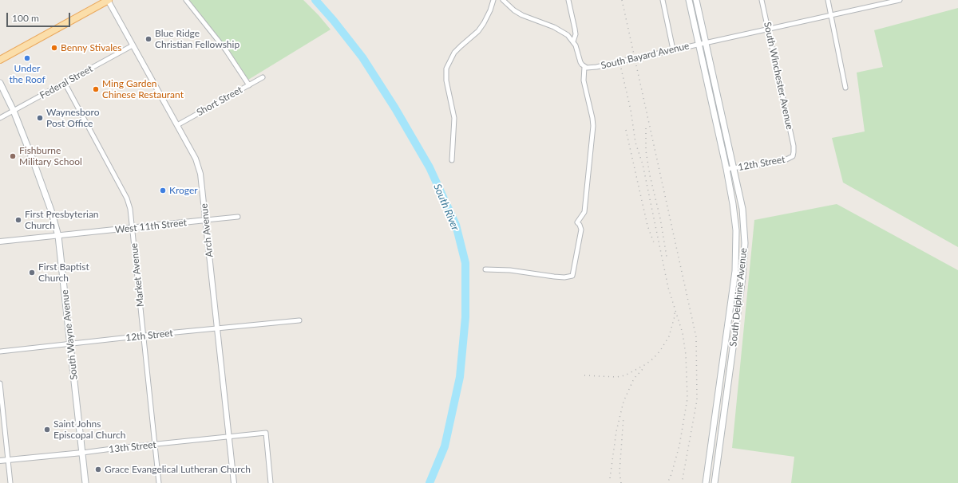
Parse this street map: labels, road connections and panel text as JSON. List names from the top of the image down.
{
  "streets": {
    "main road": ["South Delphine Avenue", "South Wayne Avenue"],
    "street": [
      "South Bayard Avenue",
      "South Winchester Avenue",
      "Federal Street",
      "Short Street",
      "12th Street",
      "West 11th Street",
      "Arch Avenue",
      "Market Avenue",
      "13th Street"
    ]
  },
  "crossings": [
    ["South Bayard Avenue", "South Winchester Avenue"],
    ["South Bayard Avenue", "South Delphine Avenue"],
    ["South Winchester Avenue", "12th Street"],
    ["Federal Street", "Arch Avenue"],
    ["Federal Street", "Market Avenue"],
    ["Federal Street", "South Wayne Avenue"],
    ["Short Street", "Arch Avenue"],
    ["12th Street", "Arch Avenue"],
    ["12th Street", "Market Avenue"],
    ["12th Street", "South Delphine Avenue"],
    ["12th Street", "South Wayne Avenue"],
    ["West 11th Street", "Arch Avenue"],
    ["West 11th Street", "Market Avenue"],
    ["West 11th Street", "South Wayne Avenue"],
    ["Arch Avenue", "13th Street"],
    ["Market Avenue", "13th Street"],
    ["South Wayne Avenue", "13th Street"]
  ],
  "water": ["South River"],
  "places": [
    "Blue Ridge Christian Fellowship",
    "Benny Stivales",
    "Under the Roof",
    "Ming Garden Chinese Restaurant",
    "Waynesboro Post Office",
    "Fishburne Military School",
    "Kroger",
    "First Presbyterian Church",
    "First Baptist Church",
    "Saint Johns Episcopal Church",
    "Grace Evangelical Lutheran Church"
  ],
  "scale_bar": "100 m"
}
